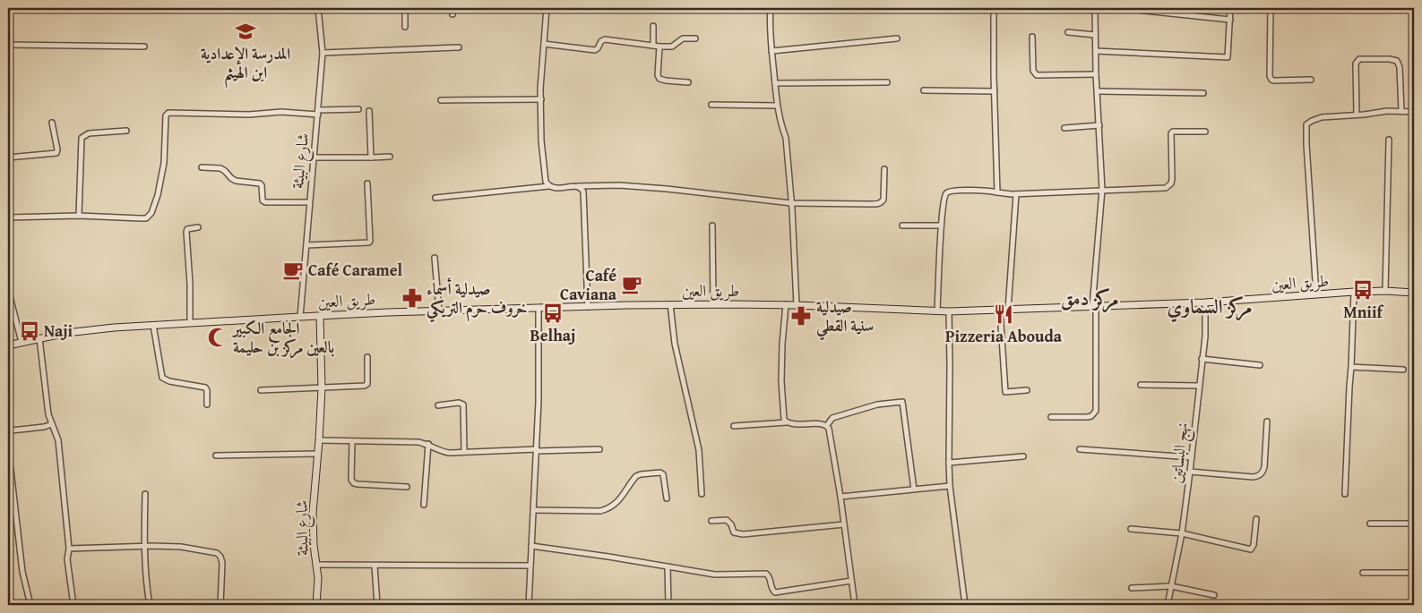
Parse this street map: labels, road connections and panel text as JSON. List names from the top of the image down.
{
  "streets": {
    "main road": ["شارع البيئة", "طريق العين"],
    "street": ["نهج البساتين"]
  },
  "crossings": [
    ["شارع البيئة", "طريق العين"],
    ["طريق العين", "نهج البساتين"]
  ],
  "districts": ["مركز دمق", "مركز السماوي"],
  "places": {
    "school or university": ["المدرسة الإعدادية ابن الهيثم"],
    "cafe": ["Café Caramel", "Café Caviana"],
    "bus stop": ["Mniif", "Belhaj", "Naji"],
    "pharmacy": ["صيدلية أسماء خروف حرم التريكي", "صيدلية سنية القطي"],
    "restaurant": ["Pizzeria Abouda"],
    "mosque": ["الجامع الكبير بالعين مركز بن حليمة"]
  }
}
